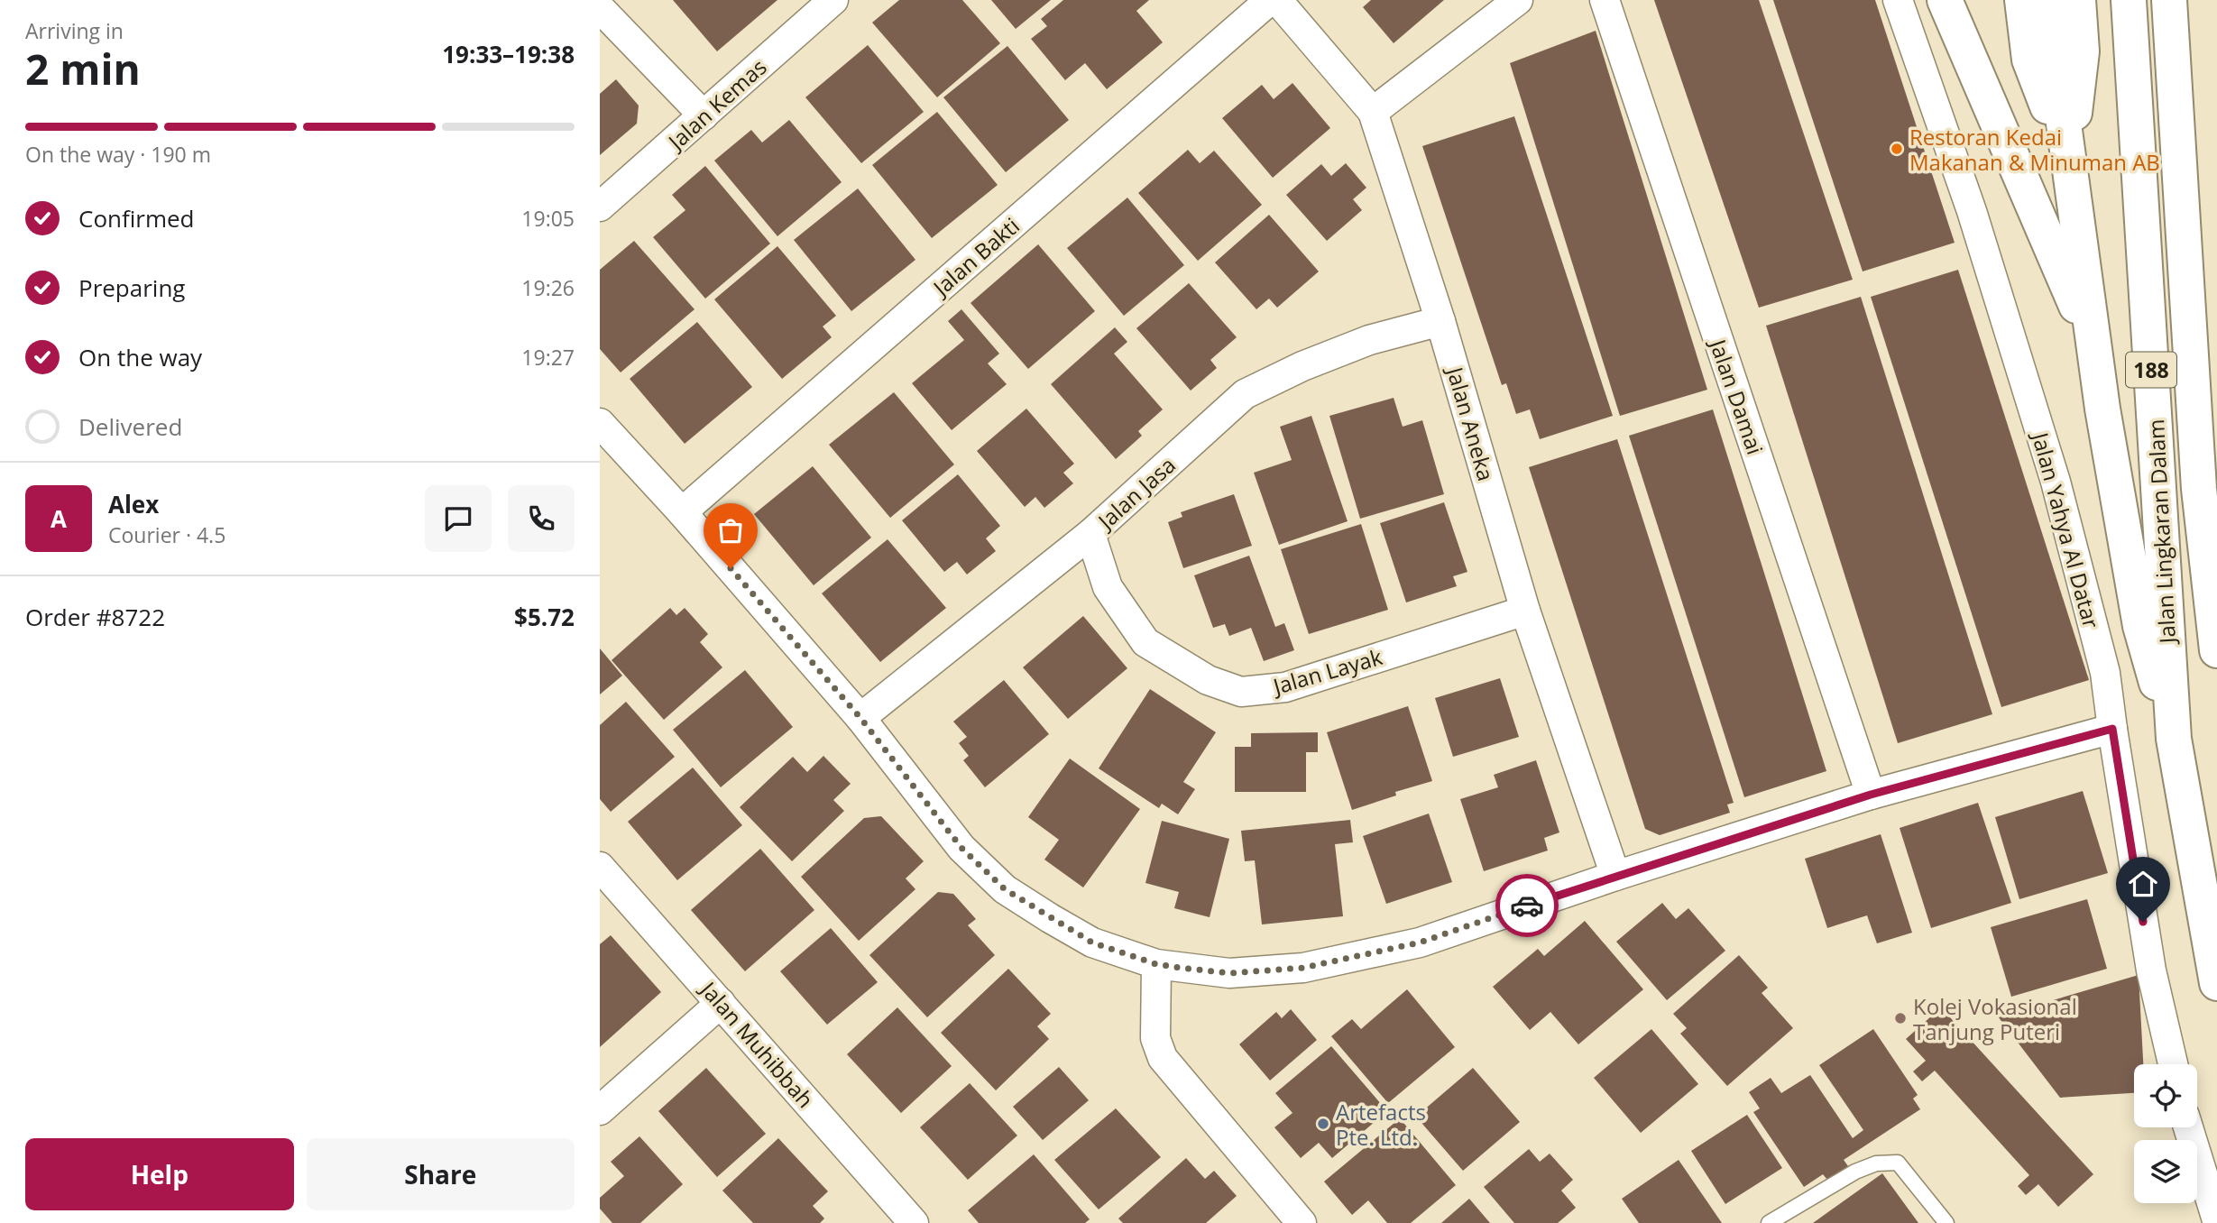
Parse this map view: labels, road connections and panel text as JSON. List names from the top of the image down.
{
  "streets": {
    "highway": ["188", "Jalan Lingkaran Dalam"],
    "street": [
      "Jalan Kemas",
      "Jalan Bakti",
      "Jalan Damai",
      "Jalan Aneka",
      "Jalan Jasa",
      "Jalan Yahya Al Datar",
      "Jalan Layak",
      "Jalan Muhibbah"
    ]
  },
  "crossings": [
    ["Jalan Aneka", "Jalan Jasa"],
    ["Jalan Aneka", "Jalan Layak"],
    ["Jalan Jasa", "Jalan Layak"]
  ],
  "places": ["Restoran Kedai Makanan & Minuman AB", "Kolej Vokasional Tanjung Puteri", "Artefacts Pte. Ltd."],
  "page": {
    "heading": ["2 min", "Arriving in", "19:33–19:38"],
    "panel": [
      "Alex",
      "Courier · 4.5",
      "Order #8722",
      "$5.72"
    ],
    "bar": "On the way · 190 m",
    "list": [
      ["Confirmed", "19:05"],
      ["Preparing", "19:26"],
      ["On the way", "19:27"],
      "Delivered"
    ],
    "round": "A",
    "buttons": ["Help", "Share"]
  }
}
